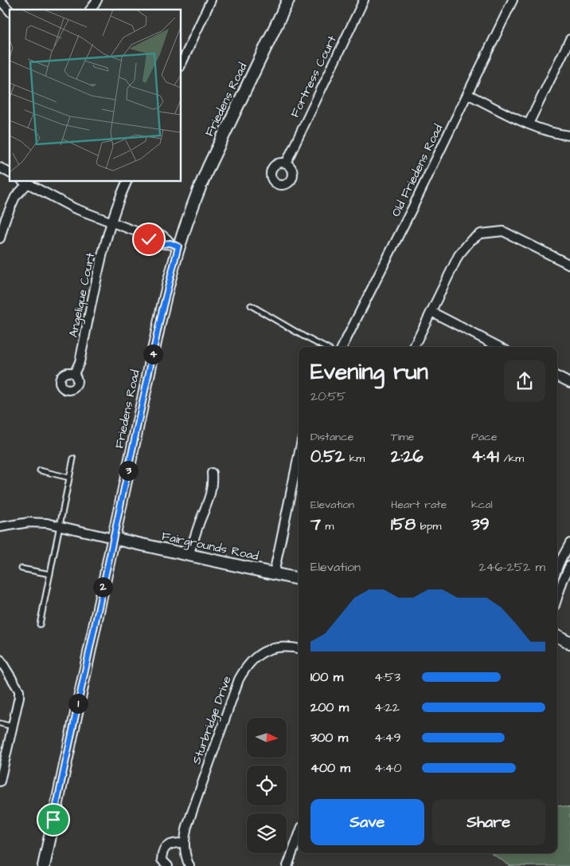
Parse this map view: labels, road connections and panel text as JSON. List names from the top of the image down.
{
  "streets": {
    "main road": ["Friedens Road", "Fairgrounds Road"],
    "street": [
      "Fortress Court",
      "Old Friedens Road",
      "Angelique Court",
      "Sturbridge Drive"
    ]
  },
  "crossings": [
    ["Friedens Road", "Fairgrounds Road"]
  ],
  "north": "right",
  "page": {
    "pins": [
      "4",
      "3",
      "2",
      "1"
    ],
    "heading": ["Evening run", "20:55"],
    "stats": [
      ["Distance", "0.52 km"],
      ["Time", "2:26"],
      ["Pace", "4:41 /km"],
      ["Elevation", "7 m"],
      ["Heart rate", "158 bpm"],
      ["kcal", "39"]
    ],
    "chart": ["Elevation", "246–252 m"],
    "list": [
      {
        "name": "100 m",
        "note": "4:53"
      },
      {
        "name": "200 m",
        "note": "4:22"
      },
      {
        "name": "300 m",
        "note": "4:49"
      },
      {
        "name": "400 m",
        "note": "4:40"
      }
    ],
    "buttons": ["Save", "Share"]
  }
}
